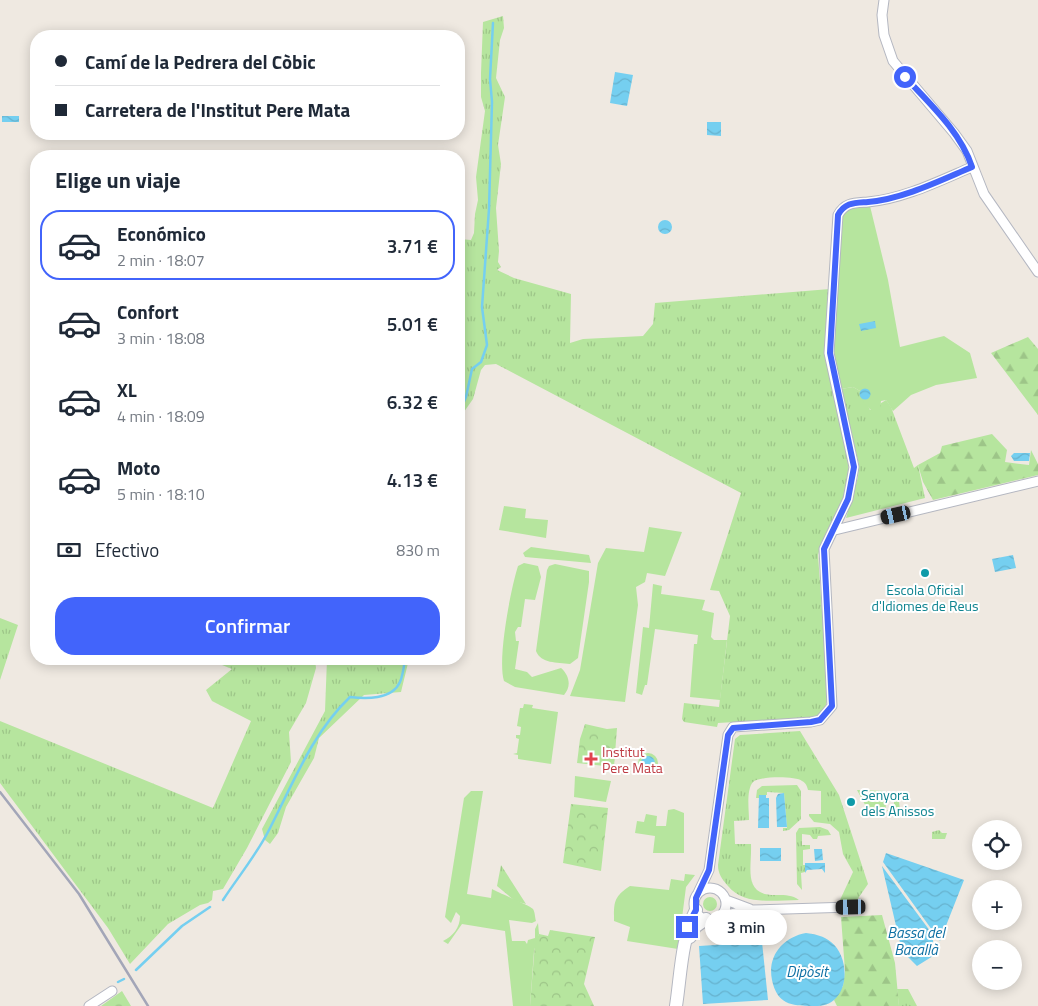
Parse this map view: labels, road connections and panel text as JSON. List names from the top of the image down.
{
  "water": ["Bassa del Bacallà", "Dipòsit"],
  "places": {
    "other": ["Escola Oficial d'Idiomes de Reus", "Senyora dels Anissos"],
    "health": ["Institut Pere Mata"]
  },
  "page": {
    "banner": ["Camí de la Pedrera del Còbic", "Carretera de l'Institut Pere Mata"],
    "heading": "Elige un viaje",
    "list": [
      {
        "name": "Económico",
        "note": "2 min · 18:07",
        "value": "3.71 €"
      },
      {
        "name": "Confort",
        "note": "3 min · 18:08",
        "value": "5.01 €"
      },
      {
        "name": "XL",
        "note": "4 min · 18:09",
        "value": "6.32 €"
      },
      {
        "name": "Moto",
        "note": "5 min · 18:10",
        "value": "4.13 €"
      }
    ],
    "pay": ["Efectivo", "830 m"],
    "buttons": "Confirmar",
    "map_buttons": ["+", "−"],
    "bubble": "3 min"
  }
}
